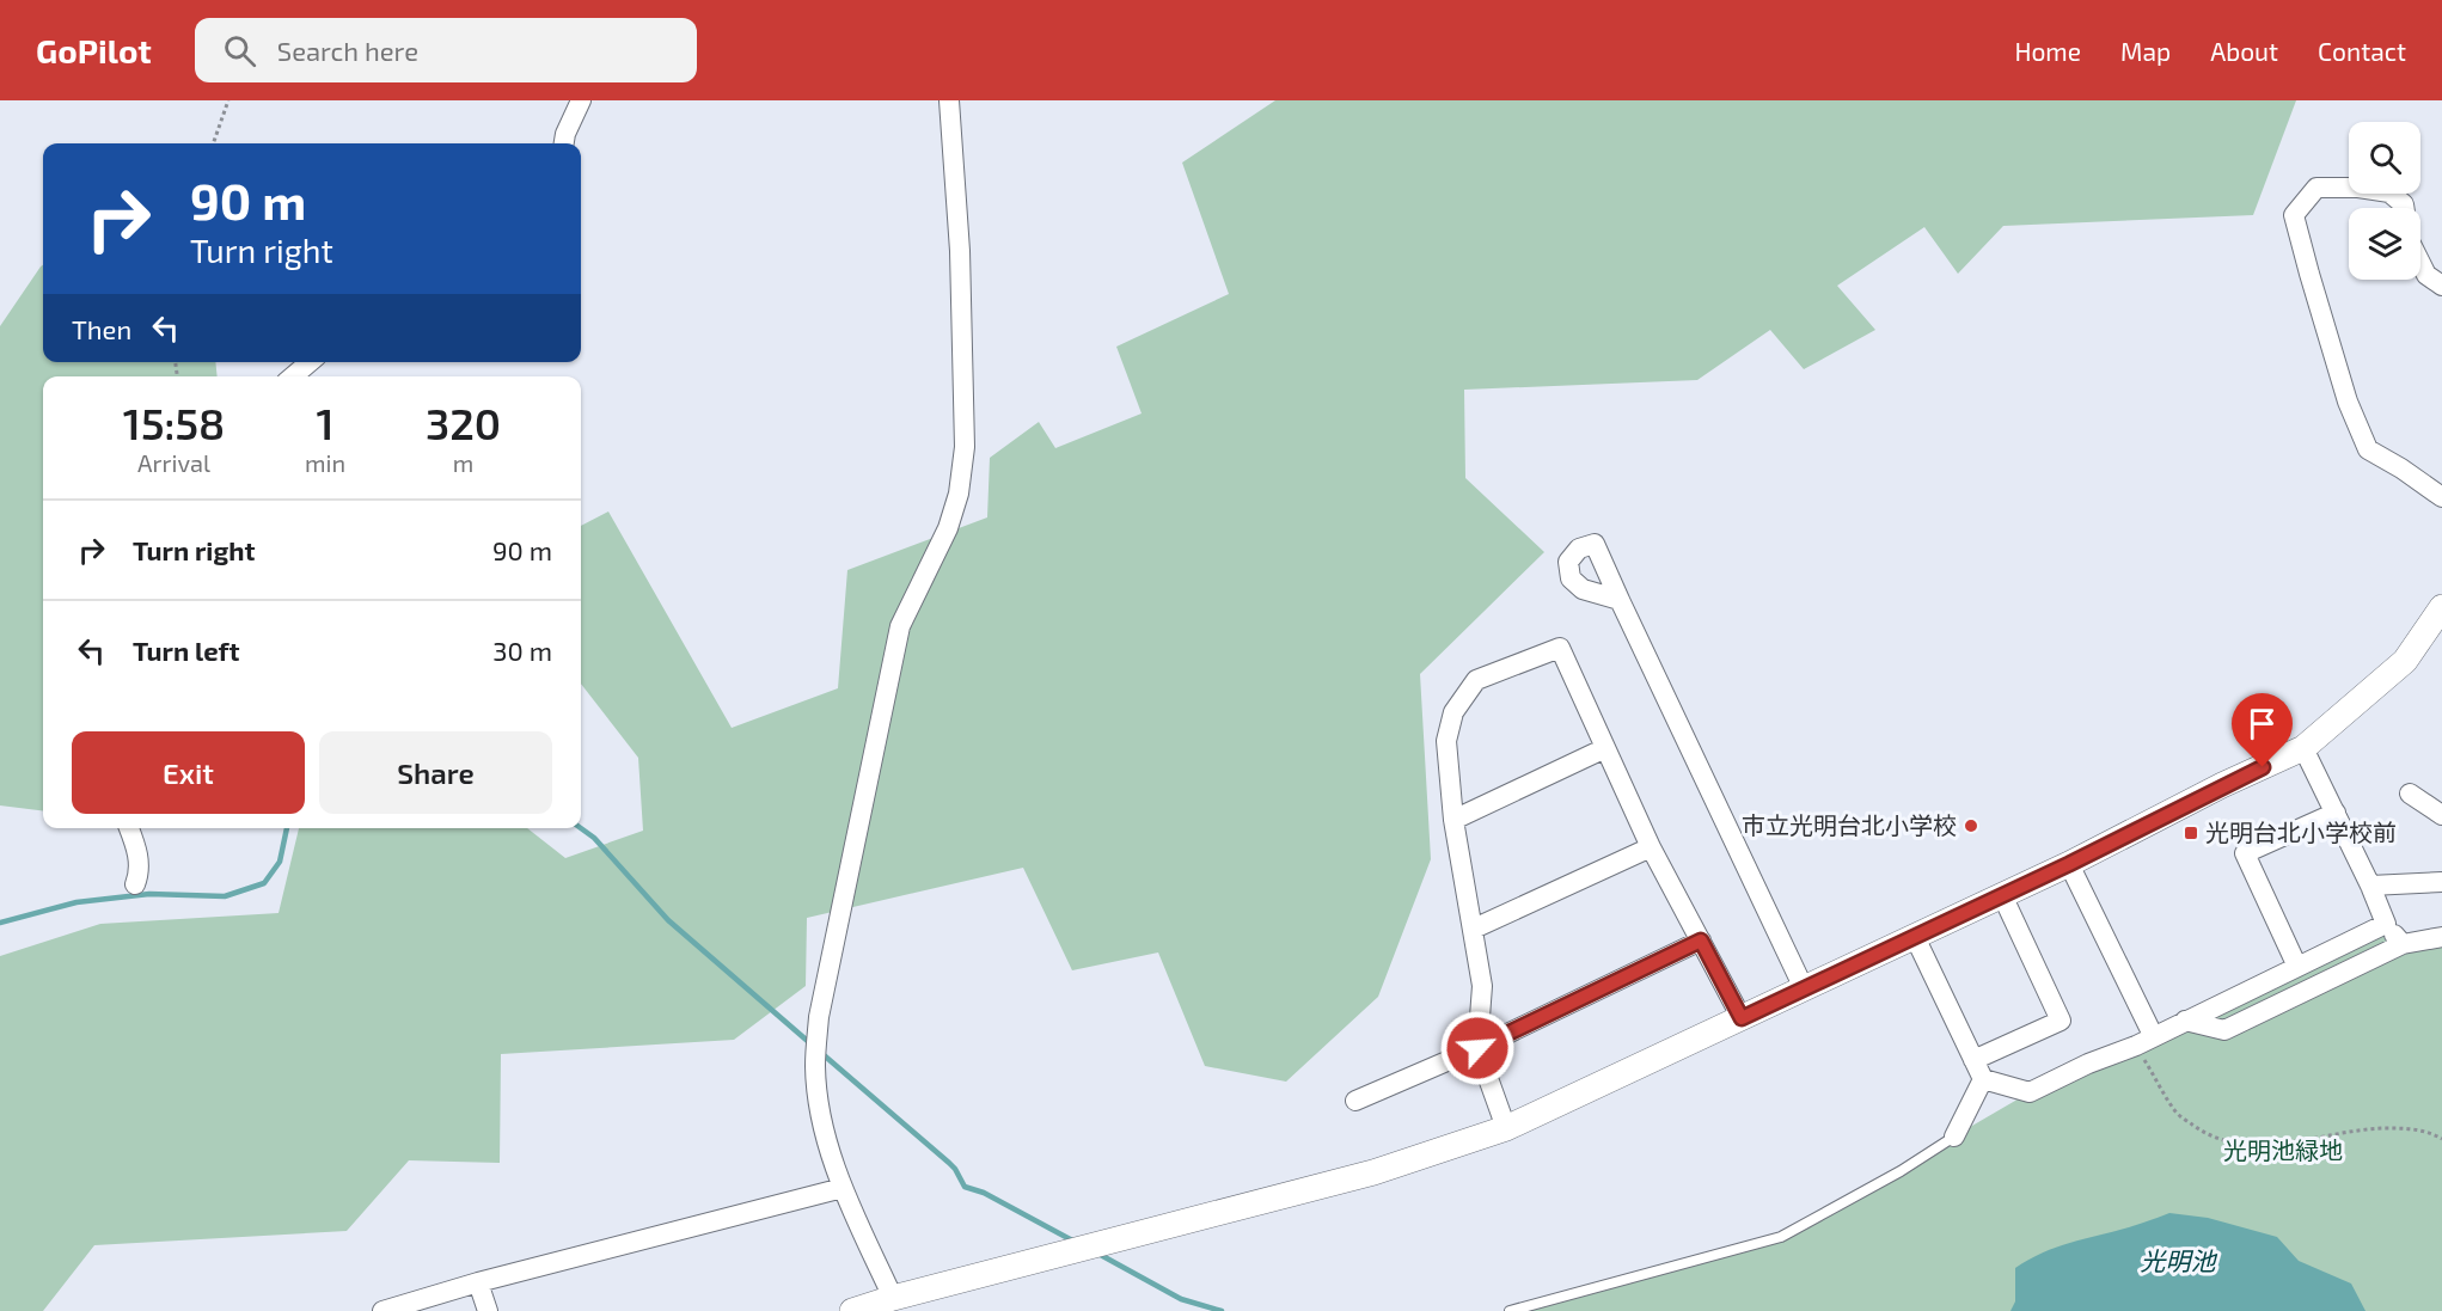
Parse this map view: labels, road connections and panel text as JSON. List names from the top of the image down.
{
  "water": ["光明池"],
  "parks": ["光明池緑地"],
  "places": {
    "other": ["市立光明台北小学校"],
    "transit": ["光明台北小学校前"]
  },
  "page": {
    "header": "GoPilot",
    "search": "Search here",
    "nav": [
      "Home",
      "Map",
      "About",
      "Contact"
    ],
    "turn": ["90 m", "Turn right"],
    "then": "Then",
    "eta": [
      "15:58",
      "Arrival",
      "1",
      "min",
      "320",
      "m"
    ],
    "list": [
      {
        "name": "Turn right",
        "value": "90 m"
      },
      {
        "name": "Turn left",
        "value": "30 m"
      }
    ],
    "buttons": ["Exit", "Share"]
  }
}
